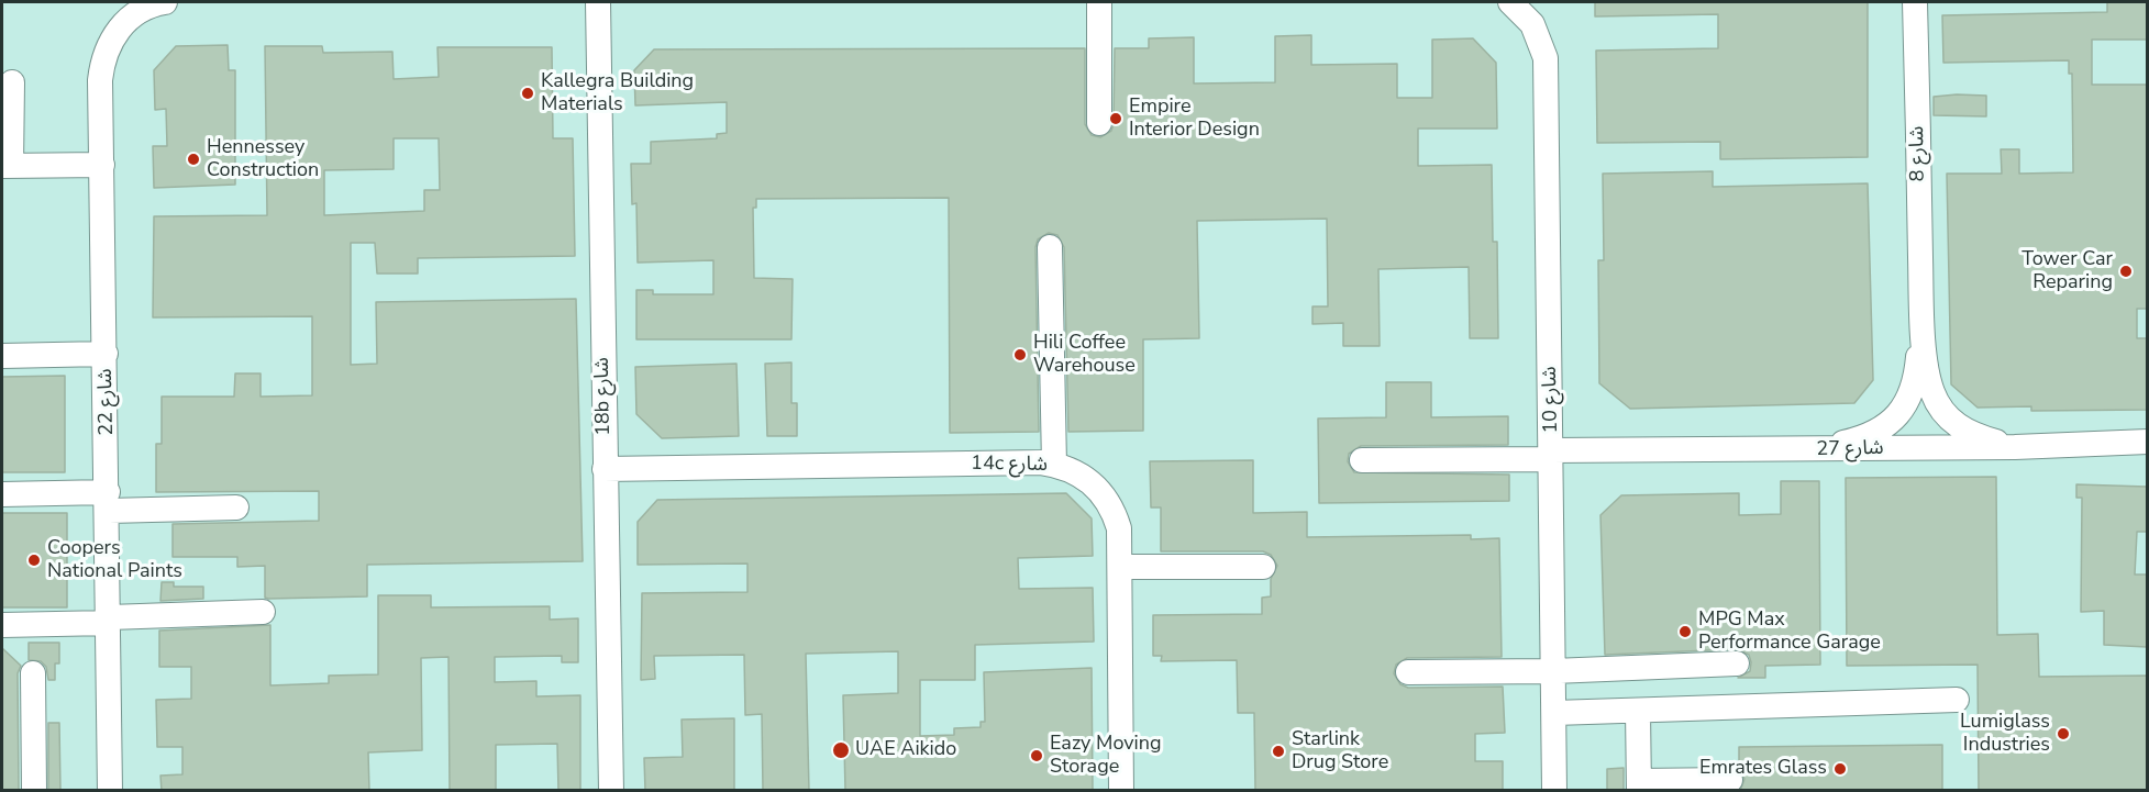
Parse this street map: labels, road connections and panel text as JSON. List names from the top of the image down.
{
  "streets": {
    "street": [
      "شارع 8",
      "18b شارع",
      "شارع 10",
      "شارع 22",
      "شارع 27",
      "14c شارع"
    ]
  },
  "crossings": [
    ["شارع 8", "شارع 27"],
    ["18b شارع", "14c شارع"],
    ["شارع 10", "شارع 27"]
  ],
  "places": [
    "Kallegra Building Materials",
    "Empire Interior Design",
    "Hennessey Construction",
    "Tower Car Reparing",
    "Hili Coffee Warehouse",
    "Coopers National Paints",
    "MPG Max Performance Garage",
    "Lumiglass Industries",
    "UAE Aikido",
    "Starlink Drug Store",
    "Eazy Moving Storage",
    "Emrates Glass"
  ]
}
